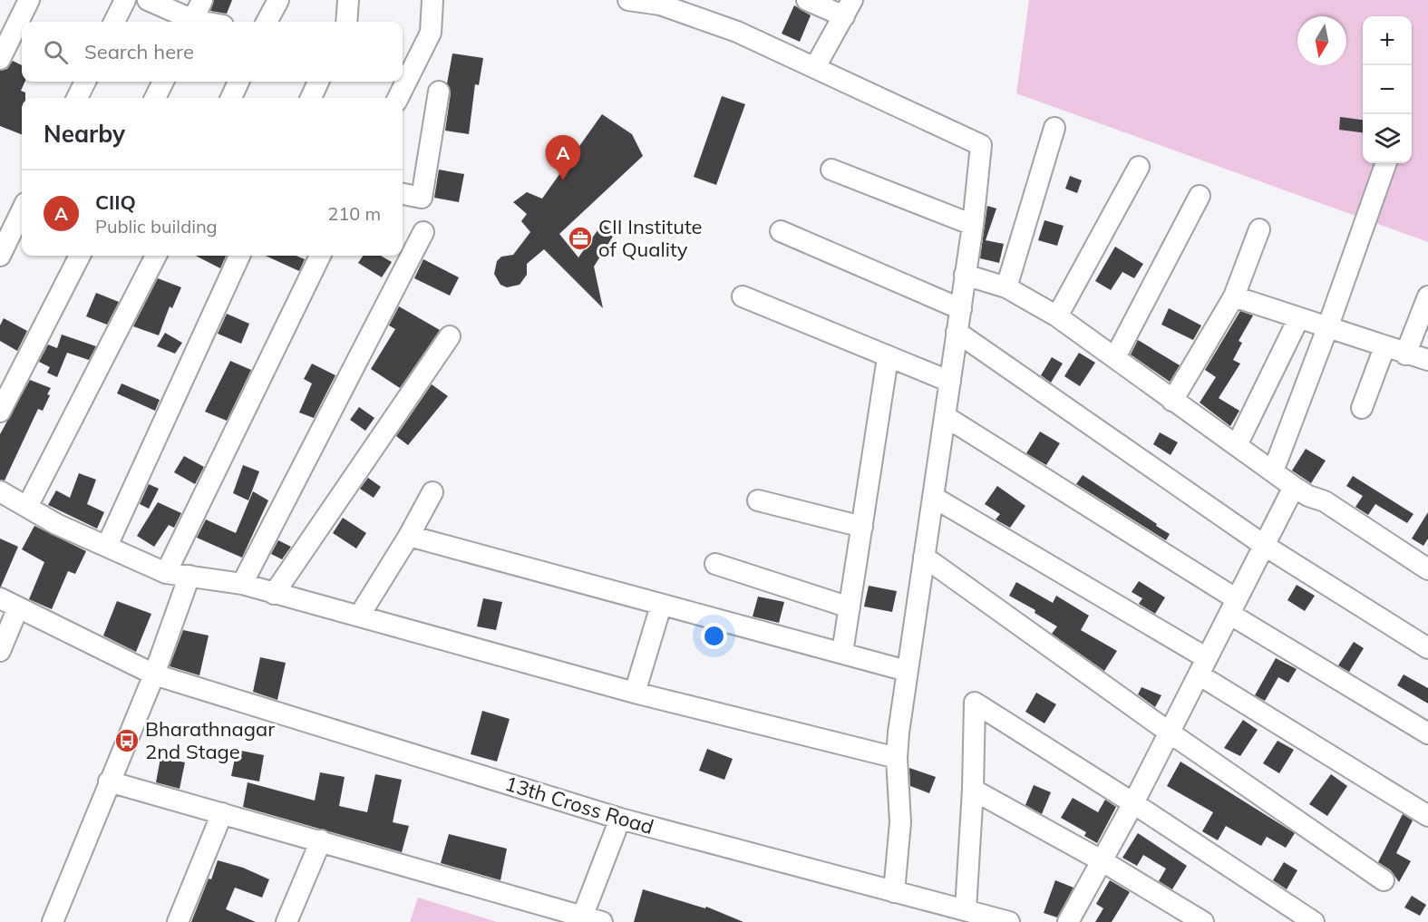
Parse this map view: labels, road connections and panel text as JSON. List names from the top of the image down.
{
  "streets": {
    "street": ["13th Cross Road"]
  },
  "places": {
    "office": ["CII Institute of Quality"],
    "bus stop": ["Bharathnagar 2nd Stage"]
  },
  "north": "bottom",
  "page": {
    "map_buttons": ["+", "−"],
    "search": "Search here",
    "heading": "Nearby",
    "pins": "A",
    "list": [
      {
        "mark": "A",
        "name": "CIIQ",
        "note": "Public building",
        "value": "210 m"
      }
    ]
  }
}
